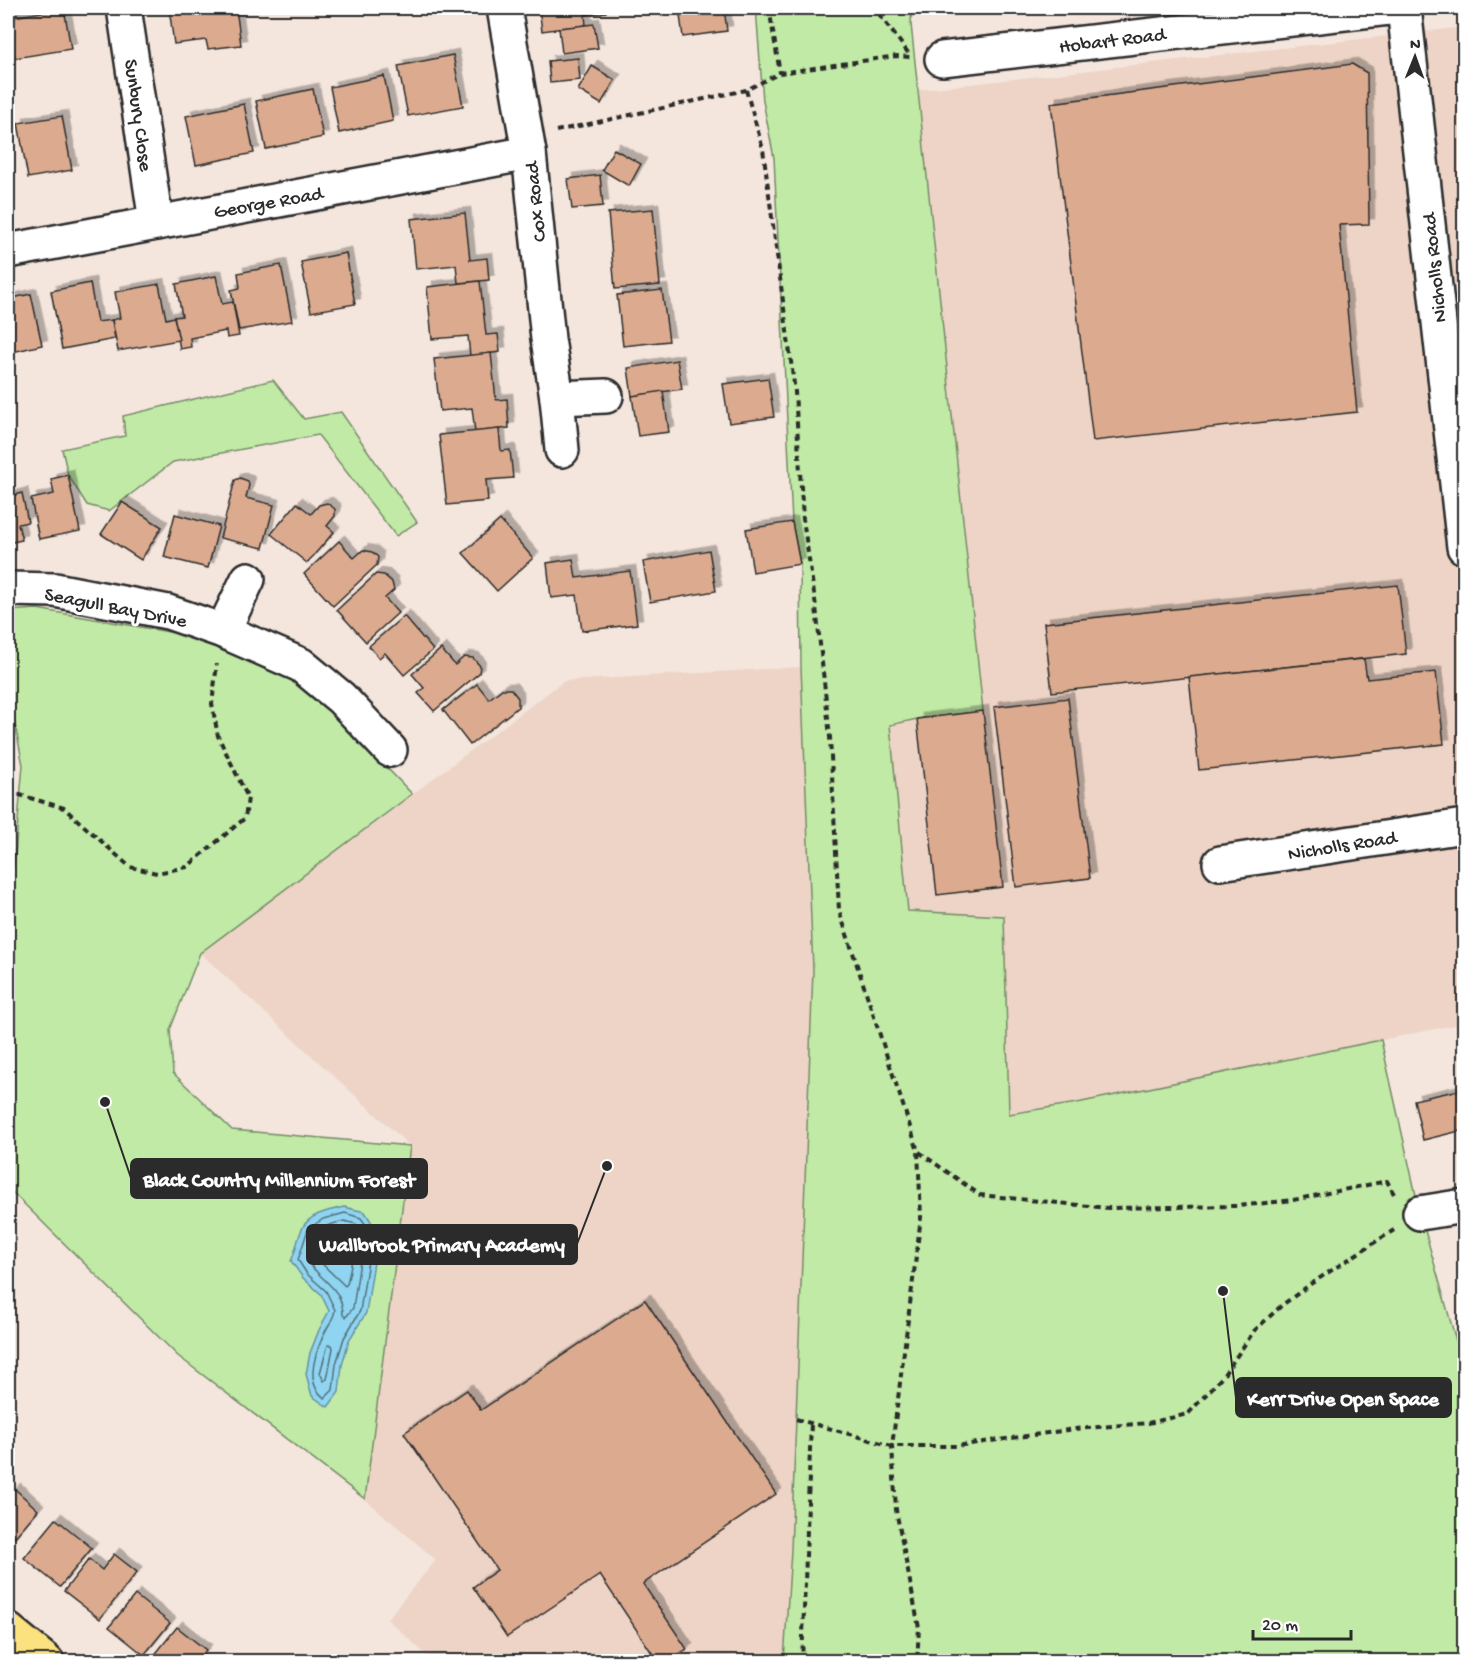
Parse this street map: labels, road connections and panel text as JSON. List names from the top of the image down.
{
  "streets": {
    "street": [
      "Hobart Road",
      "Sunbury Close",
      "George Road",
      "Cox Road",
      "Nicholls Road",
      "Seagull Bay Drive"
    ]
  },
  "crossings": [
    ["Sunbury Close", "George Road"],
    ["George Road", "Cox Road"]
  ],
  "places": ["Black Country Millennium Forest", "Wallbrook Primary Academy", "Kerr Drive Open Space"],
  "scale_bar": "20 m",
  "north": "top"
}
